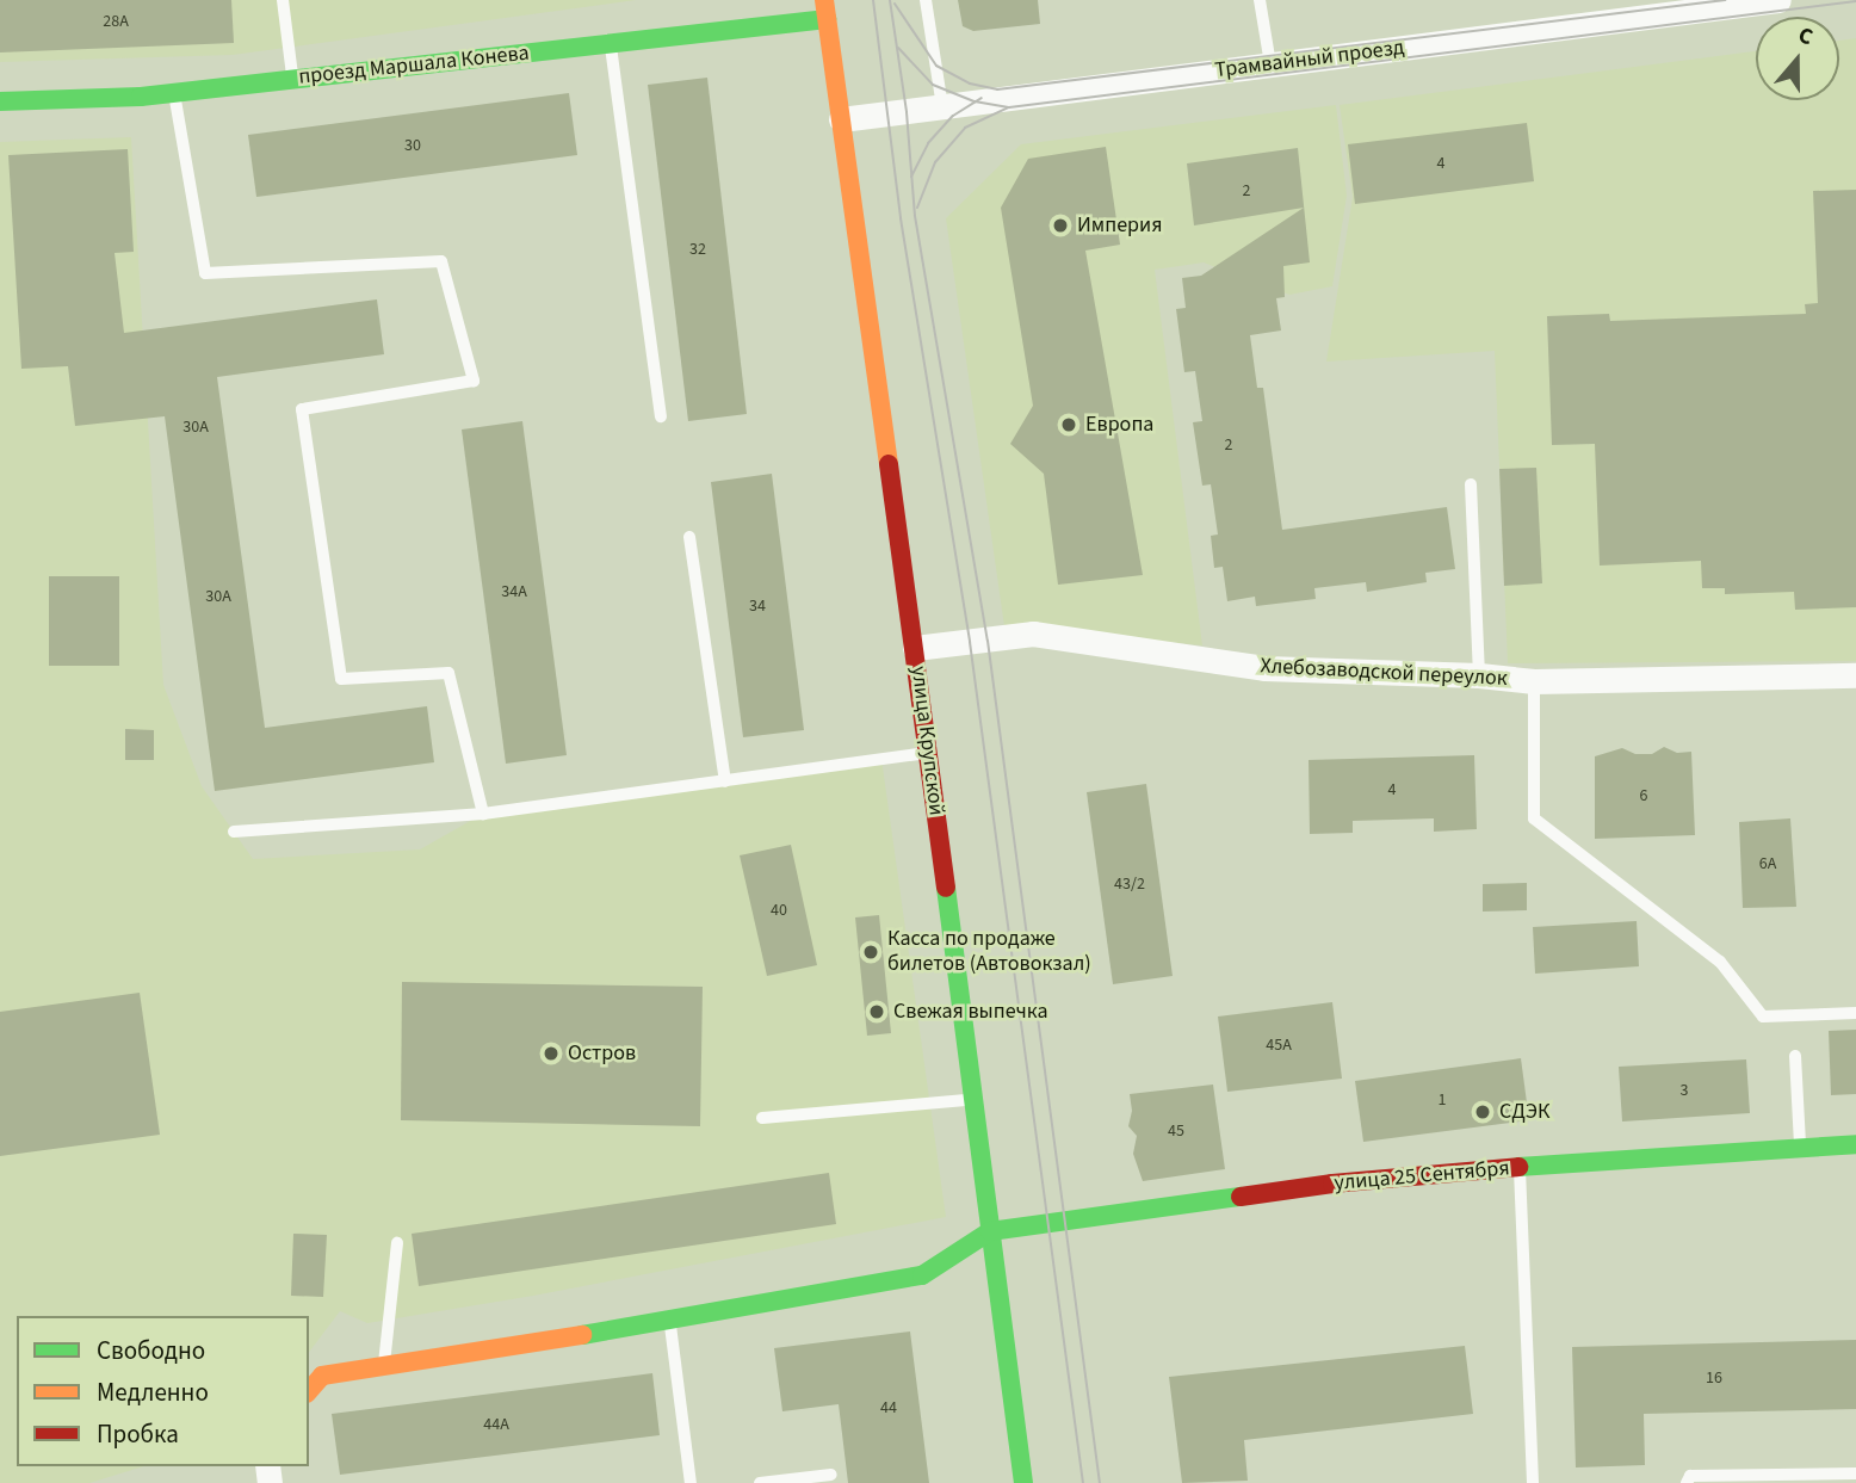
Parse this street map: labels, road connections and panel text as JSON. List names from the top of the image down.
{
  "streets": {
    "street": [
      "Трамвайный проезд",
      "проезд Маршала Конева",
      "Хлебозаводской переулок",
      "улица Крупской",
      "улица 25 Сентября"
    ]
  },
  "crossings": [
    ["Трамвайный проезд", "улица Крупской"],
    ["проезд Маршала Конева", "улица Крупской"],
    ["Хлебозаводской переулок", "улица Крупской"],
    ["улица Крупской", "улица 25 Сентября"]
  ],
  "places": [
    "Империя",
    "Европа",
    "Касса по продаже билетов (Автовокзал)",
    "Свежая выпечка",
    "Остров",
    "СДЭК"
  ],
  "house_numbers": [
    "28А",
    "30",
    "4",
    "2",
    "32",
    "30А",
    "2",
    "34А",
    "30А",
    "34",
    "4",
    "6",
    "6А",
    "43/2",
    "40",
    "45А",
    "3",
    "1",
    "45",
    "16",
    "44",
    "44А"
  ],
  "legend": ["Свободно", "Медленно", "Пробка"],
  "north": "top"
}
